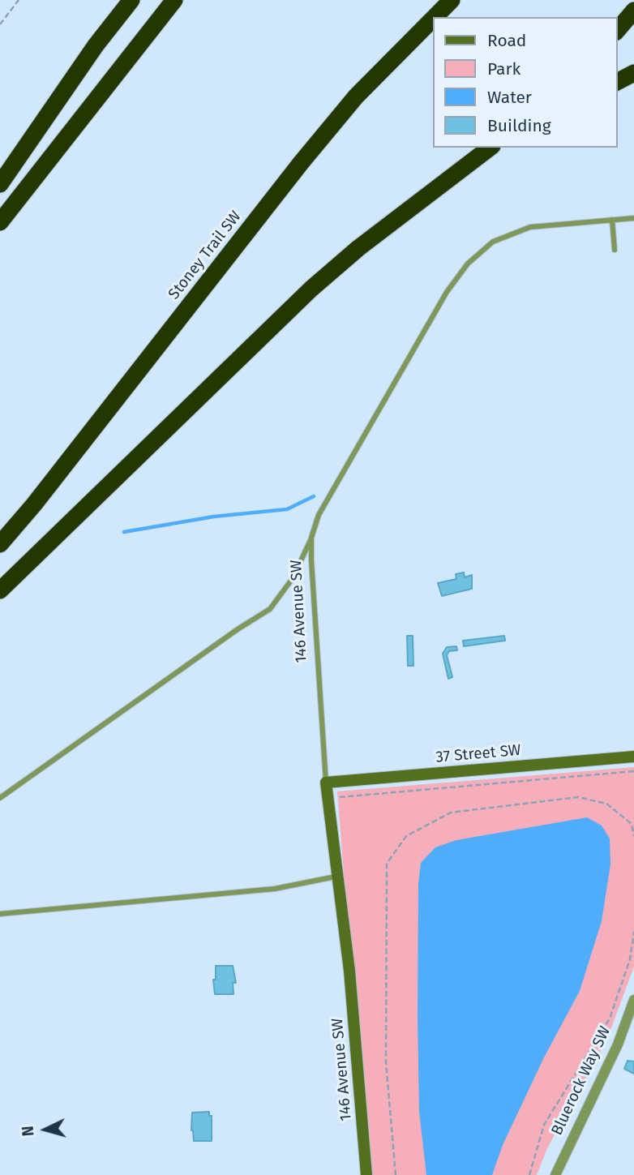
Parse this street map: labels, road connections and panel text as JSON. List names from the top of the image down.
{
  "streets": {
    "highway": ["Stoney Trail SW"],
    "street": ["146 Avenue SW", "37 Street SW", "Bluerock Way SW"]
  },
  "crossings": [
    ["146 Avenue SW", "37 Street SW"]
  ],
  "legend": [
    "Road",
    "Park",
    "Water",
    "Building"
  ],
  "north": "left"
}
